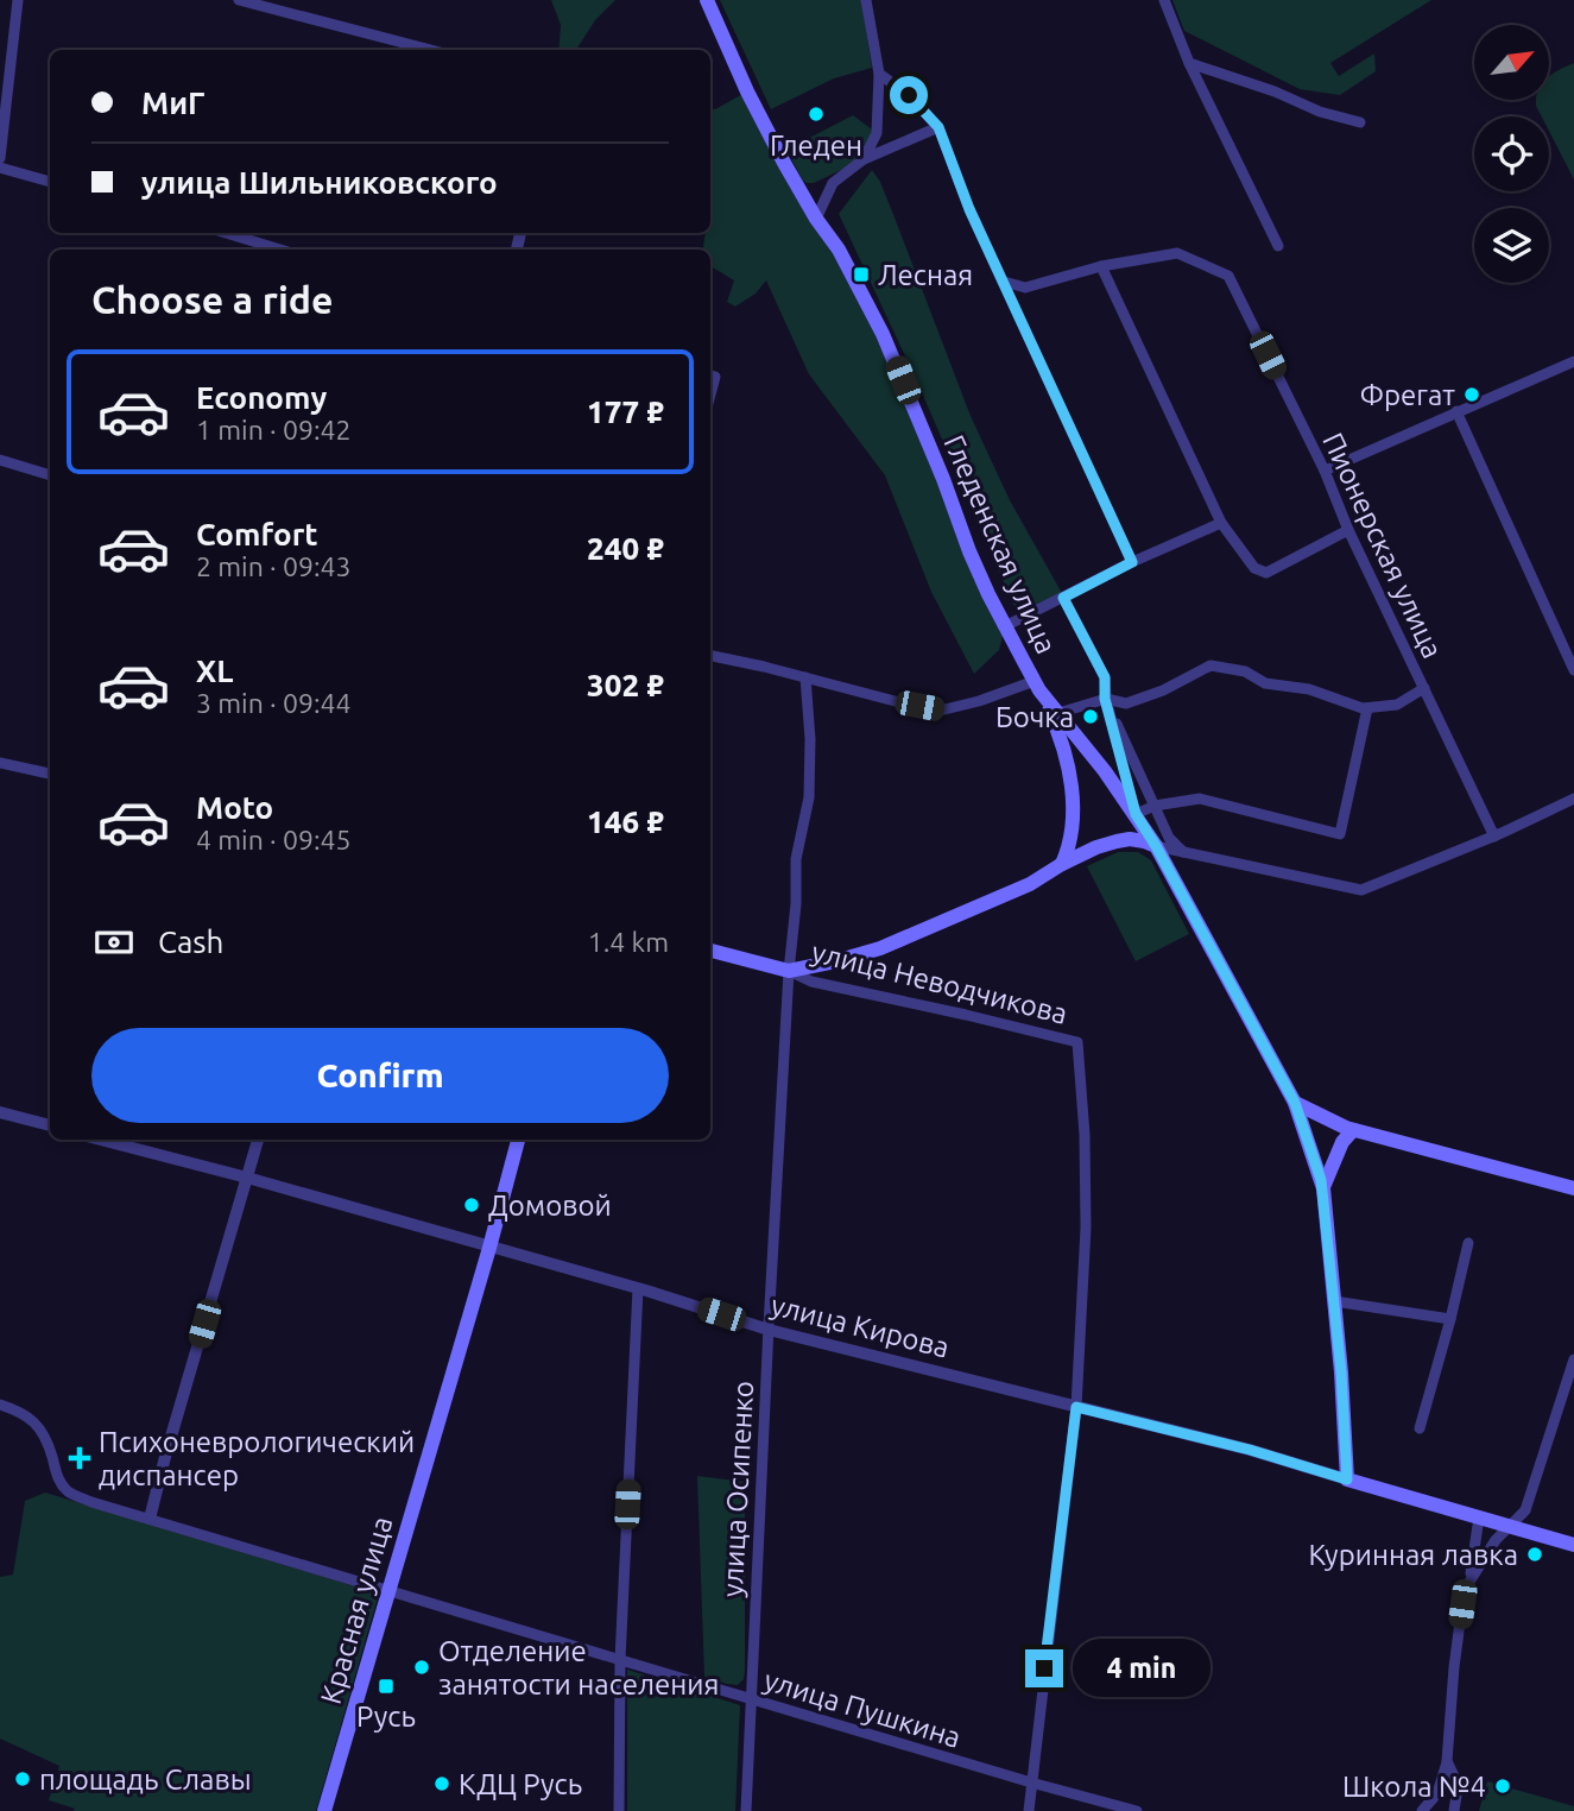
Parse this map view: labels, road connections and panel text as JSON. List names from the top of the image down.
{
  "streets": {
    "main road": [
      "Гледенская улица",
      "улица Неводчикова",
      "улица Кирова",
      "Красная улица"
    ],
    "street": ["Пионерская улица", "улица Осипенко", "улица Пушкина"]
  },
  "crossings": [
    ["Гледенская улица", "улица Неводчикова"],
    ["Гледенская улица", "улица Кирова"],
    ["улица Неводчикова", "улица Кирова"],
    ["улица Неводчикова", "улица Осипенко"],
    ["улица Кирова", "улица Осипенко"],
    ["улица Кирова", "Красная улица"],
    ["улица Осипенко", "улица Пушкина"],
    ["Красная улица", "улица Пушкина"]
  ],
  "places": {
    "other": [
      "Гледен",
      "Фрегат",
      "Бочка",
      "Домовой",
      "Куринная лавка",
      "Отделение занятости населения",
      "площадь Славы",
      "КДЦ Русь",
      "Школа №4"
    ],
    "transit": ["Лесная", "Русь"],
    "health": ["Психоневрологический диспансер"]
  },
  "north": "top right",
  "page": {
    "banner": ["МиГ", "улица Шильниковского"],
    "heading": "Choose a ride",
    "list": [
      {
        "name": "Economy",
        "note": "1 min · 09:42",
        "value": "177 ₽"
      },
      {
        "name": "Comfort",
        "note": "2 min · 09:43",
        "value": "240 ₽"
      },
      {
        "name": "XL",
        "note": "3 min · 09:44",
        "value": "302 ₽"
      },
      {
        "name": "Moto",
        "note": "4 min · 09:45",
        "value": "146 ₽"
      }
    ],
    "pay": ["Cash", "1.4 km"],
    "buttons": "Confirm",
    "bubble": "4 min"
  }
}
